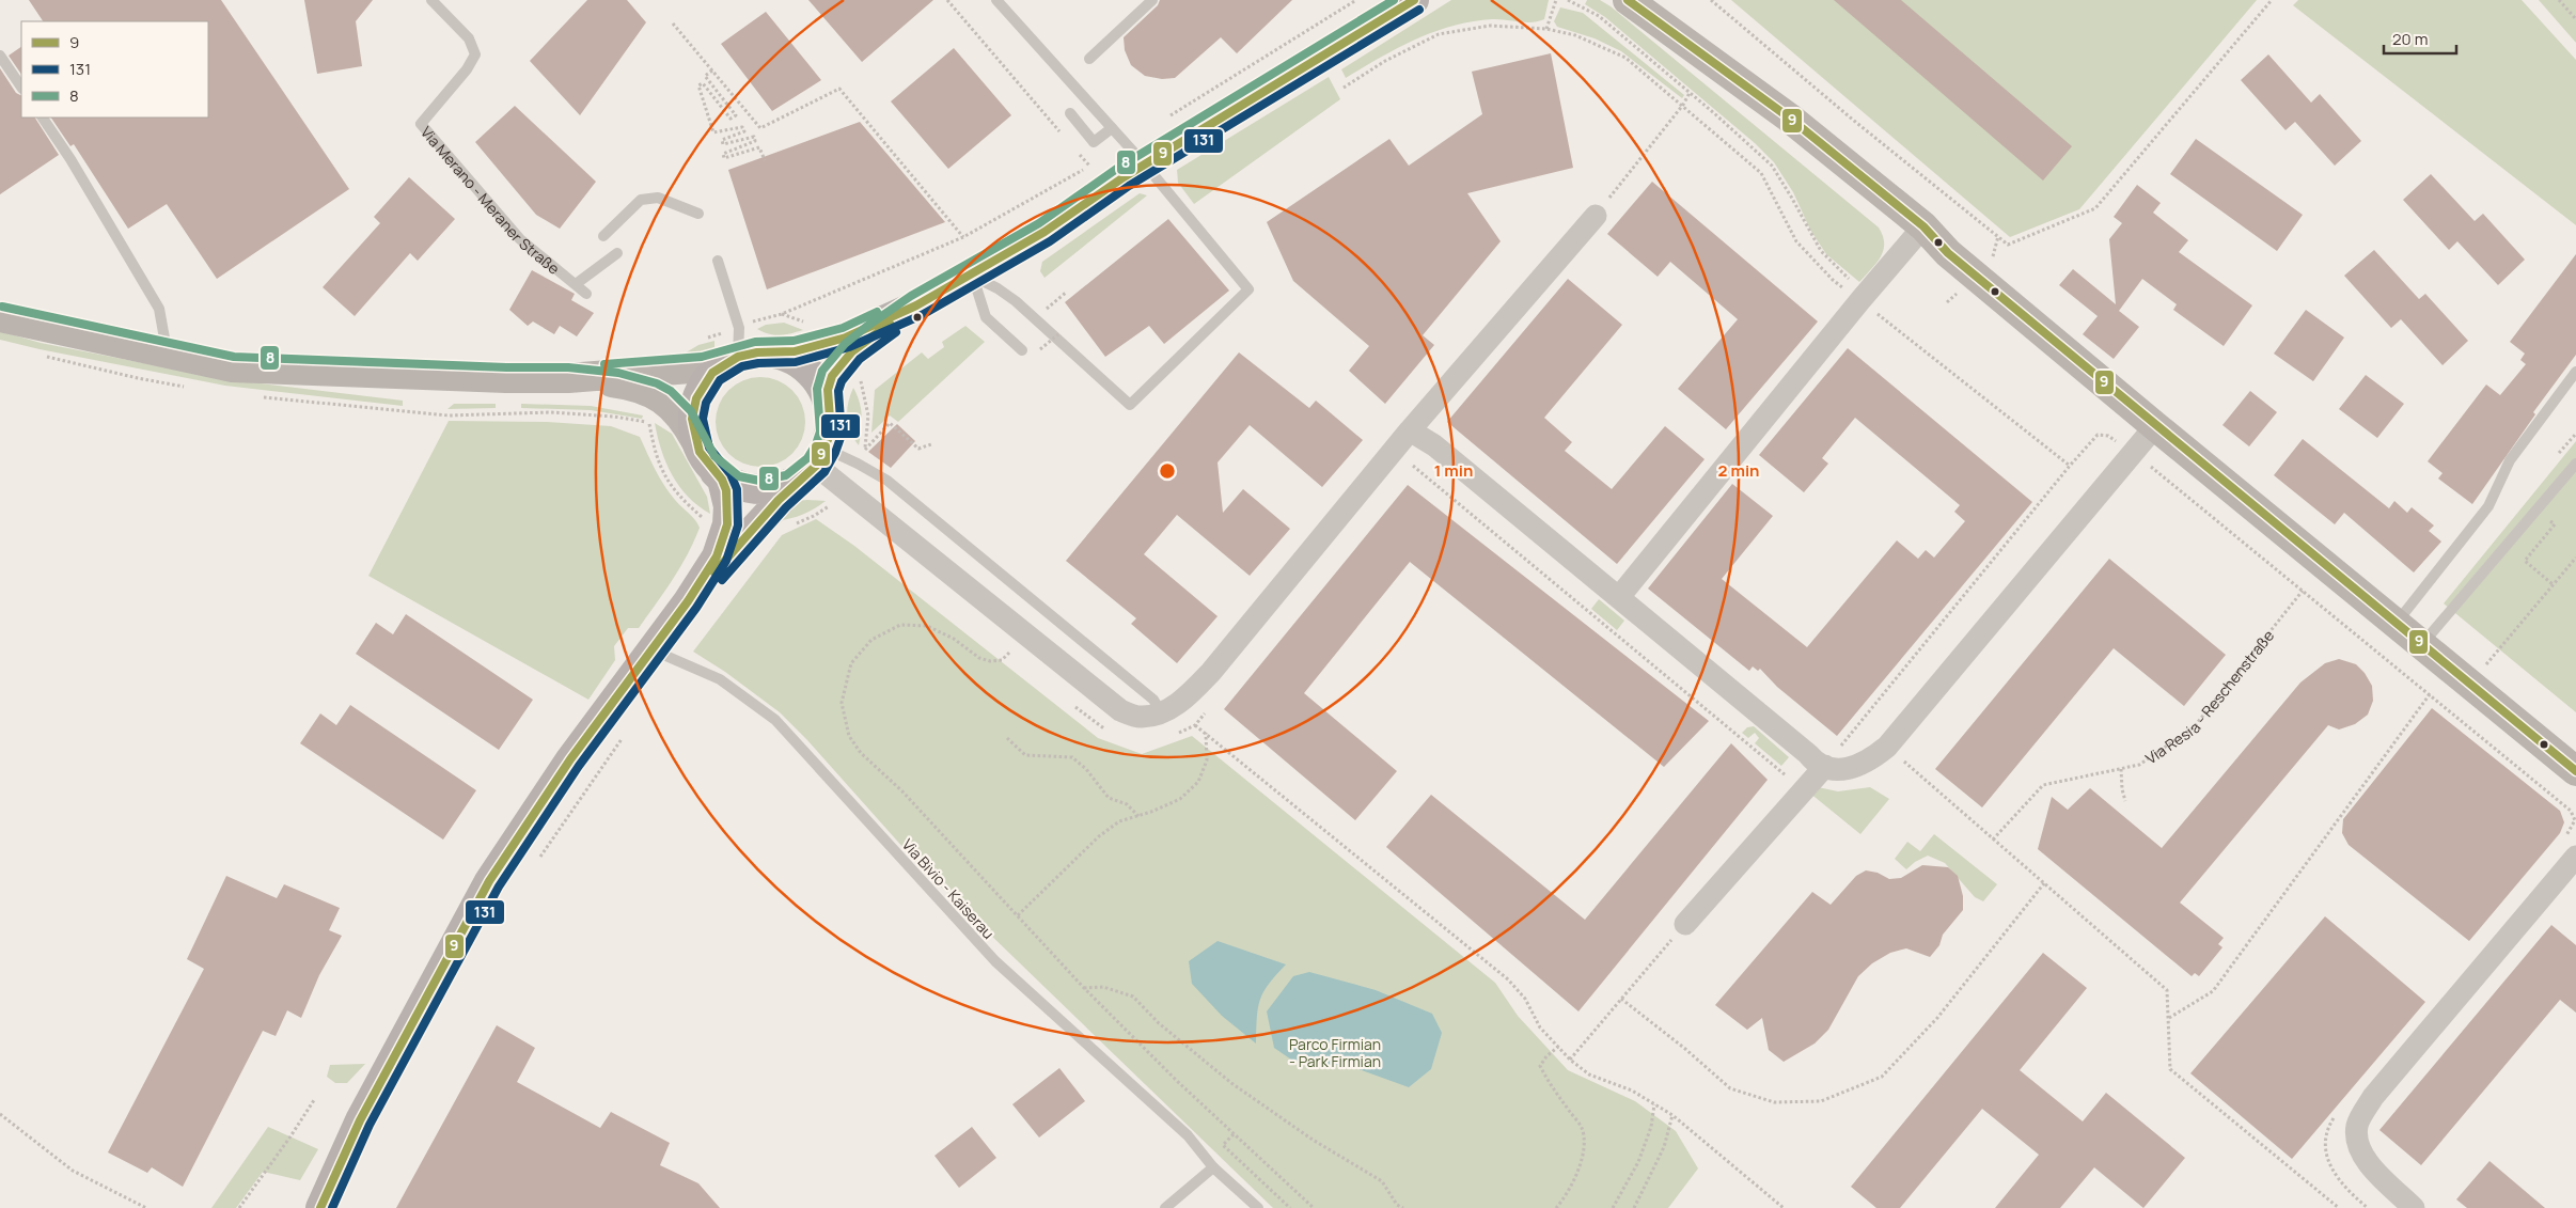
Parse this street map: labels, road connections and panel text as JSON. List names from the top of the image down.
{
  "streets": {
    "lane": ["Via Merano - Meraner Straße", "Via Bivio - Kaiserau"],
    "path": ["Via Resia - Reschenstraße"]
  },
  "parks": ["Parco Firmian - Park Firmian"],
  "lines": ["transit line 9", "transit line 8", "transit line 131"],
  "legend": ["9", "131", "8"],
  "scale_bar": "20 m",
  "rings": ["1 min", "2 min"]
}
